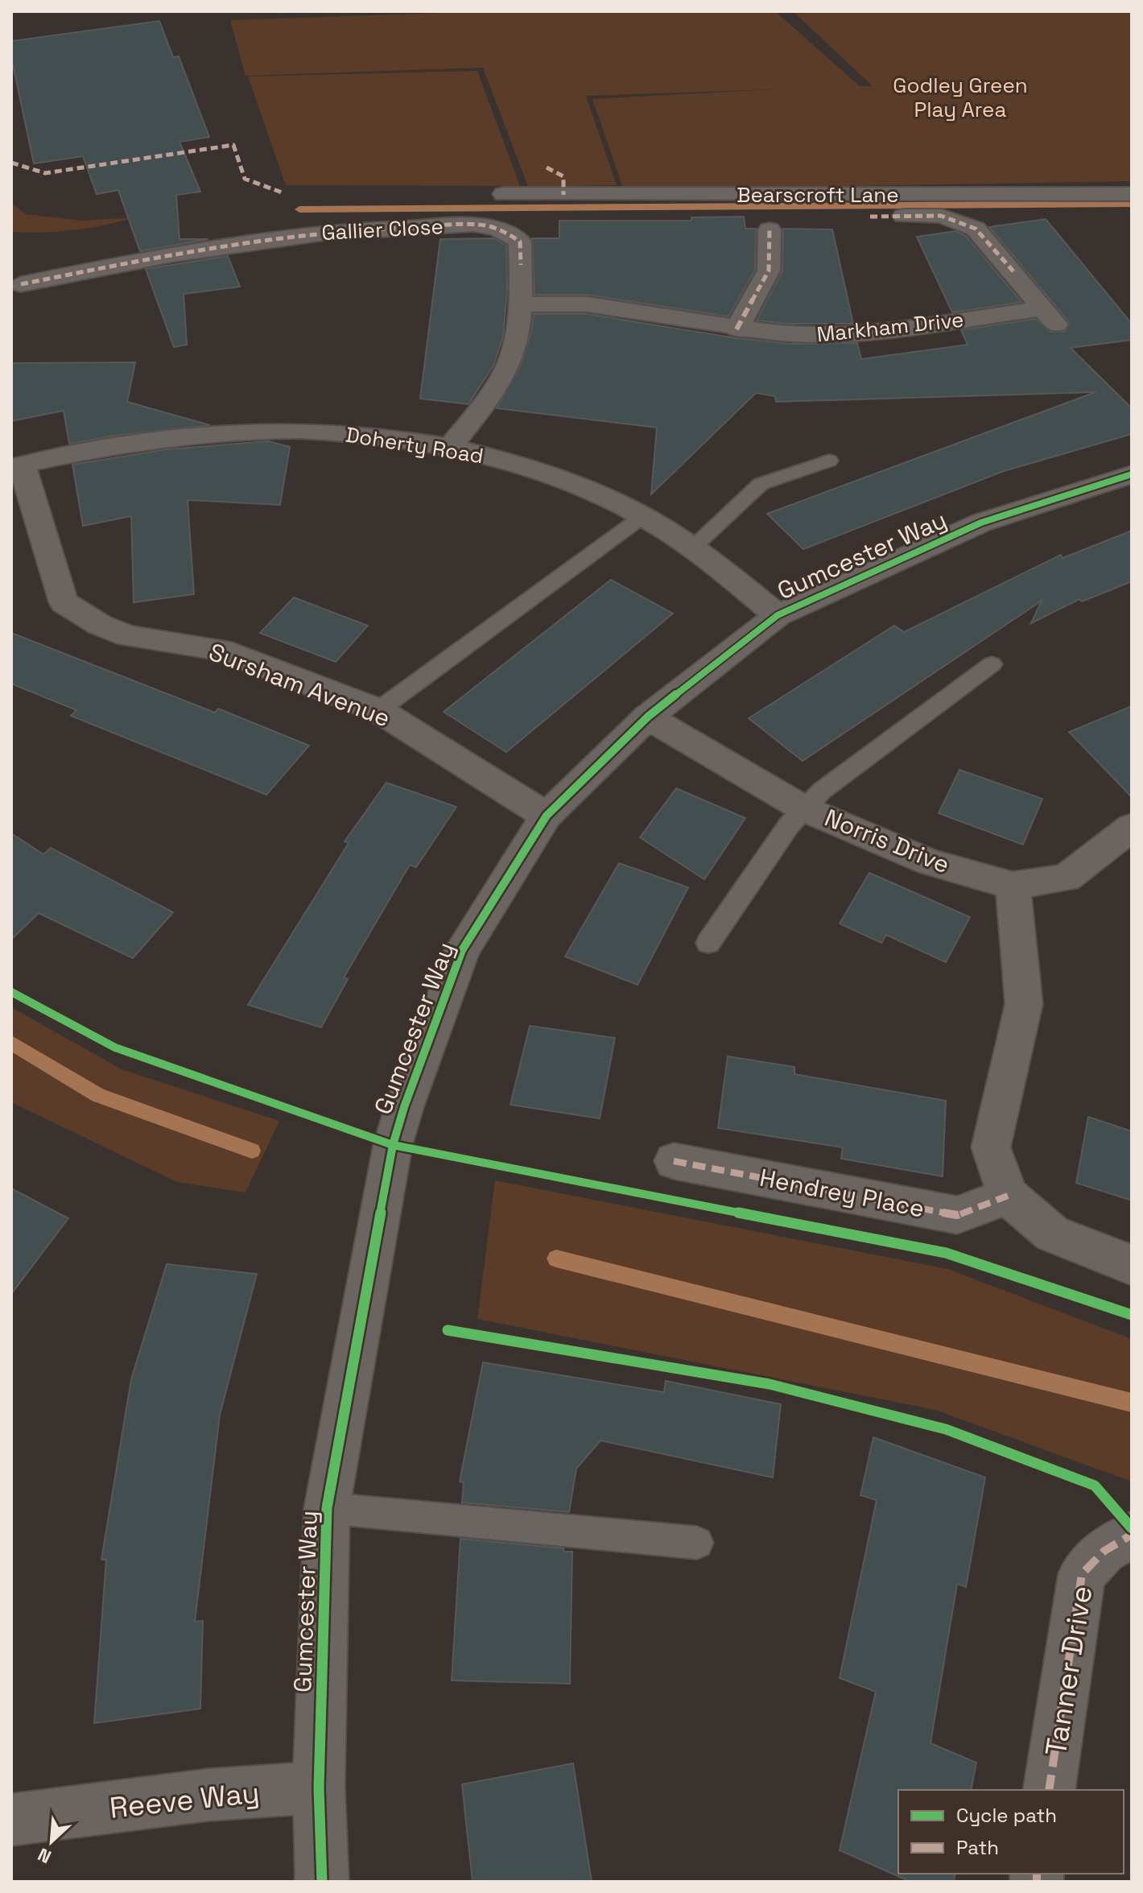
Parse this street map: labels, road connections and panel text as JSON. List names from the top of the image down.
{
  "streets": {
    "street": [
      "Bearscroft Lane",
      "Gallier Close",
      "Markham Drive",
      "Doherty Road",
      "Gumcester Way",
      "Sursham Avenue",
      "Norris Drive",
      "Hendrey Place",
      "Tanner Drive",
      "Reeve Way"
    ]
  },
  "crossings": [
    ["Gallier Close", "Markham Drive"],
    ["Gallier Close", "Doherty Road"],
    ["Doherty Road", "Gumcester Way"],
    ["Doherty Road", "Sursham Avenue"],
    ["Gumcester Way", "Sursham Avenue"],
    ["Gumcester Way", "Norris Drive"],
    ["Gumcester Way", "Reeve Way"]
  ],
  "parks": ["Godley Green Play Area"],
  "legend": ["Cycle path", "Path"],
  "north": "bottom left"
}
